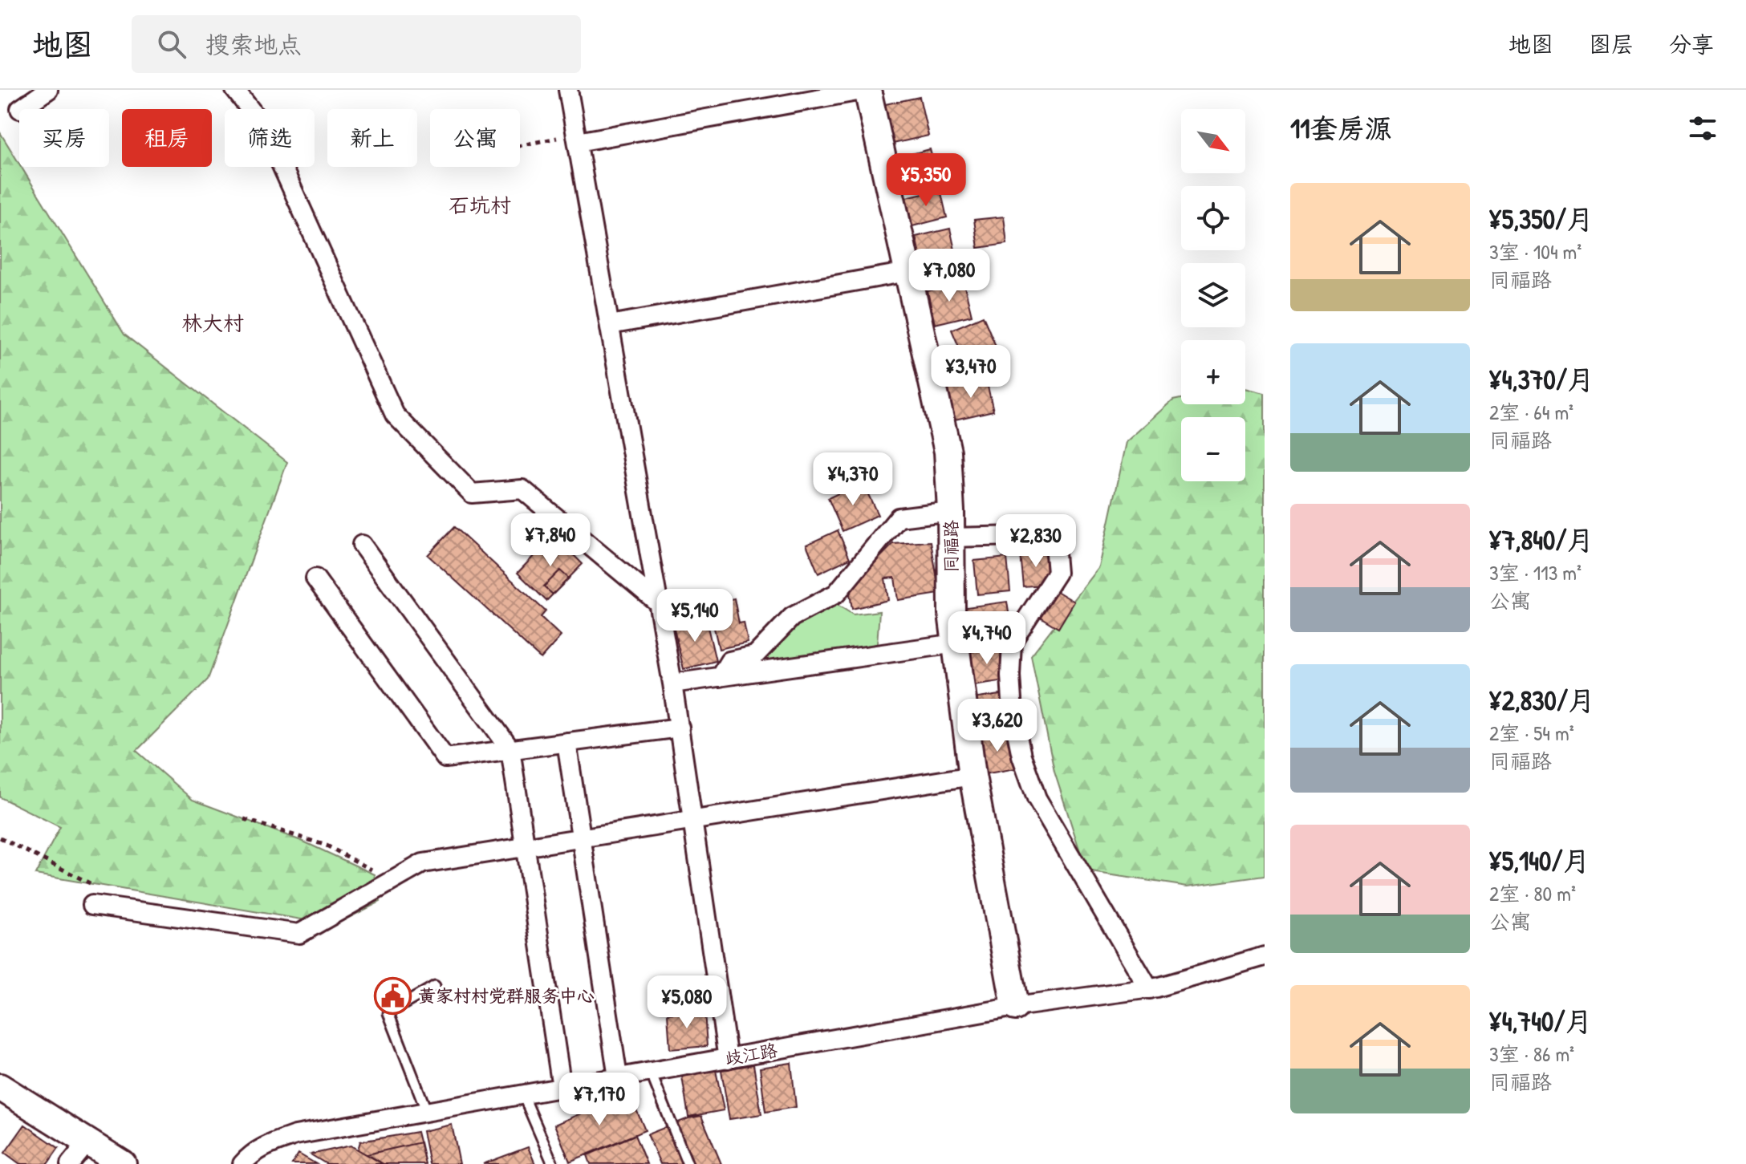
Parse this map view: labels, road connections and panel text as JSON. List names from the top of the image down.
{
  "streets": {
    "street": ["同福路", "歧江路"]
  },
  "crossings": [
    ["同福路", "歧江路"]
  ],
  "districts": ["石坑村", "林大村"],
  "places": {
    "public building": ["黄家村村党群服务中心"]
  },
  "north": "bottom right",
  "page": {
    "header": "地图",
    "search": "搜索地点",
    "nav": ["地图", "图层", "分享"],
    "heading": "11套房源",
    "map_buttons": ["+", "−"],
    "chip": [
      "买房",
      "租房",
      "筛选",
      "新上",
      "公寓"
    ],
    "price": [
      "¥5,350",
      "¥7,080",
      "¥3,470",
      "¥4,370",
      "¥7,840",
      "¥2,830",
      "¥5,140",
      "¥4,740",
      "¥3,620",
      "¥5,080",
      "¥7,170"
    ],
    "list": [
      {
        "name": "¥5,350/月",
        "note": "3室 · 104 m² · 同福路"
      },
      {
        "name": "¥4,370/月",
        "note": "2室 · 64 m² · 同福路"
      },
      {
        "name": "¥7,840/月",
        "note": "3室 · 113 m² · 公寓"
      },
      {
        "name": "¥2,830/月",
        "note": "2室 · 54 m² · 同福路"
      },
      {
        "name": "¥5,140/月",
        "note": "2室 · 80 m² · 公寓"
      },
      {
        "name": "¥4,740/月",
        "note": "3室 · 86 m² · 同福路"
      }
    ]
  }
}
